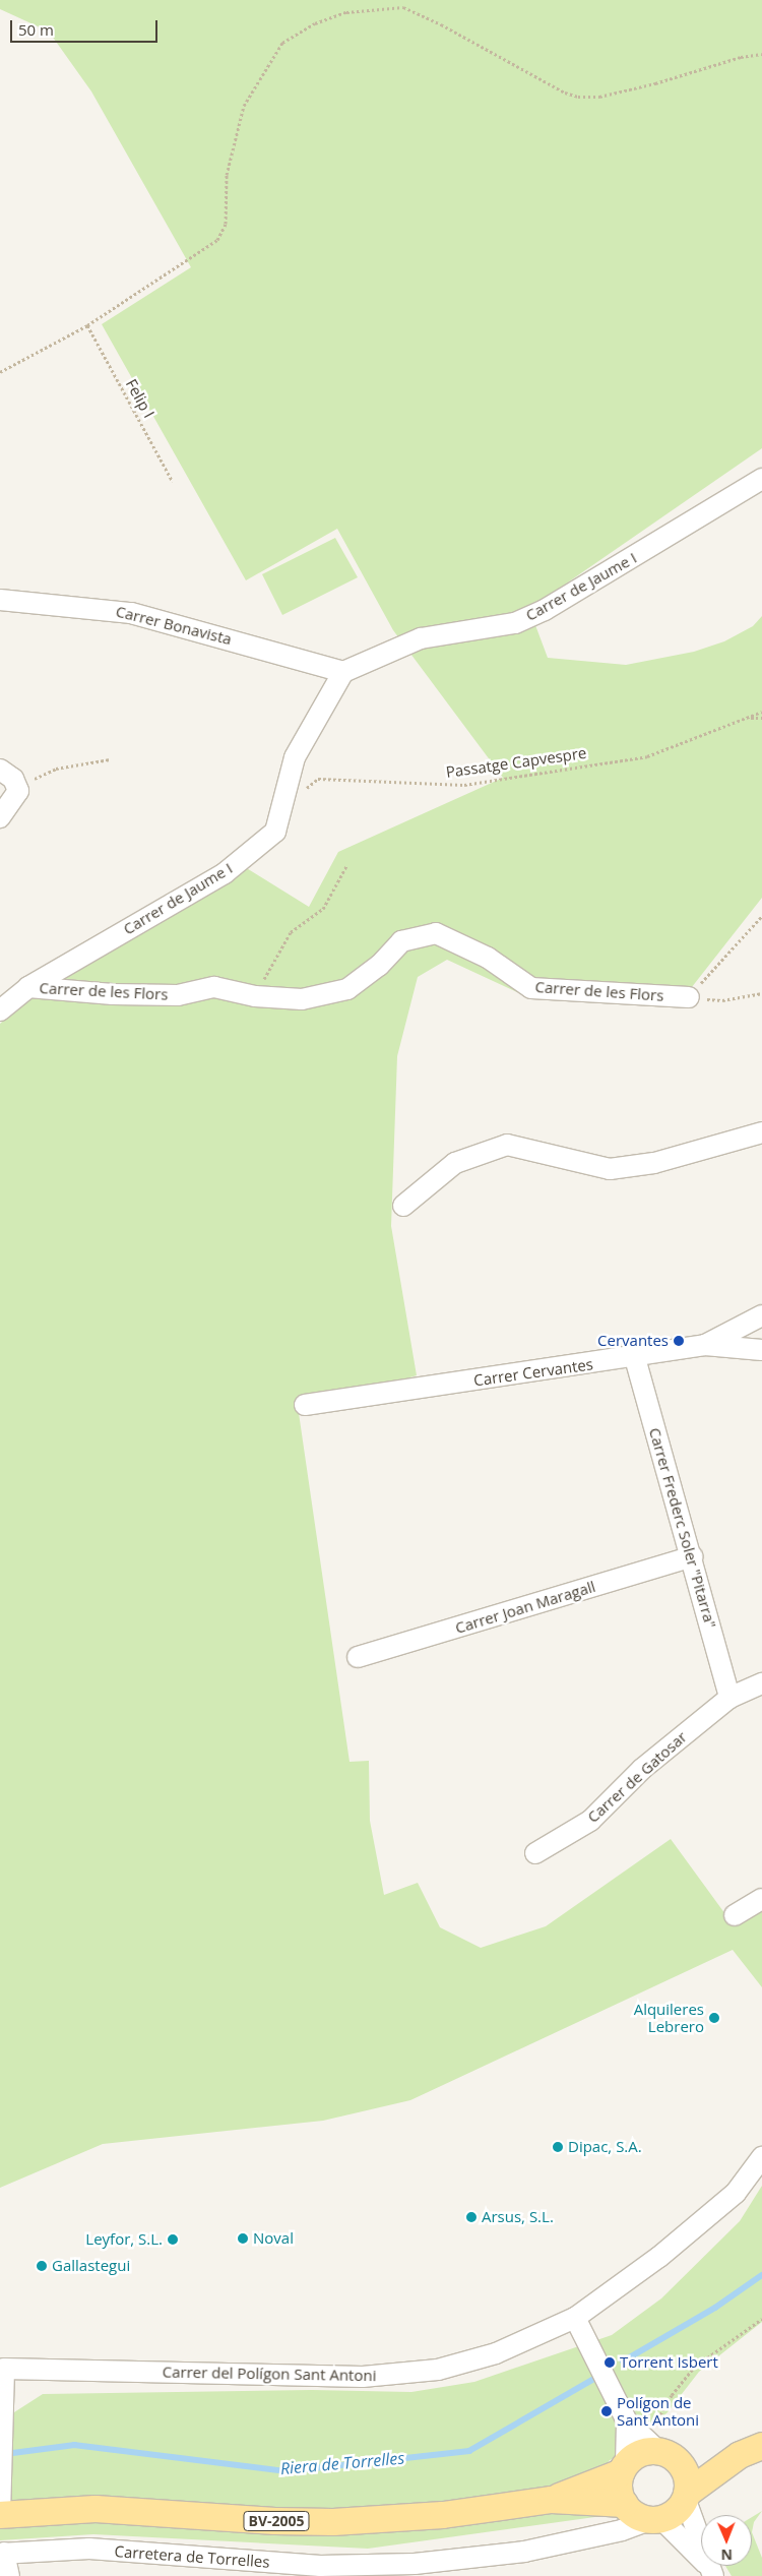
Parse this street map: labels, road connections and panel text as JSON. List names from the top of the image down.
{
  "streets": {
    "main road": ["BV-2005"],
    "street": [
      "Carrer de Jaume I",
      "Carrer Bonavista",
      "Carrer de les Flors",
      "Carrer Cervantes",
      "Carrer Frederc Soler \"Pitarra\"",
      "Carrer Joan Maragall",
      "Carrer de Gatosar",
      "Carrer del Polígon Sant Antoni",
      "Carretera de Torrelles"
    ],
    "path": ["Felip I", "Passatge Capvespre"]
  },
  "crossings": [
    ["Carrer de Jaume I", "Carrer Bonavista"],
    ["Carrer de Jaume I", "Carrer de les Flors"],
    ["Carrer Cervantes", "Carrer Frederc Soler \"Pitarra\""],
    ["Carrer Frederc Soler \"Pitarra\"", "Carrer Joan Maragall"],
    ["Carrer Frederc Soler \"Pitarra\"", "Carrer de Gatosar"],
    ["Carrer del Polígon Sant Antoni", "BV-2005"],
    ["BV-2005", "Carretera de Torrelles"]
  ],
  "water": ["Riera de Torrelles"],
  "places": [
    "Cervantes",
    "Alquileres Lebrero",
    "Dipac, S.A.",
    "Arsus, S.L.",
    "Noval",
    "Leyfor, S.L.",
    "Gallastegui",
    "Torrent Isbert",
    "Polígon de Sant Antoni"
  ],
  "scale_bar": "50 m",
  "north": "bottom"
}
